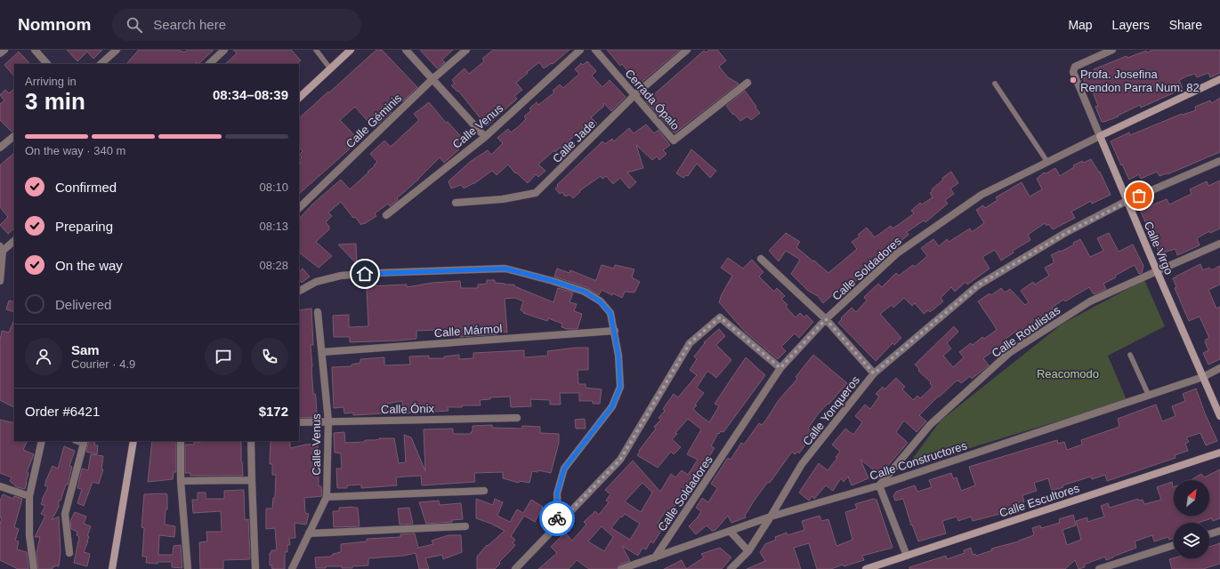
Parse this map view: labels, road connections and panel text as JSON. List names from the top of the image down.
{
  "streets": {
    "street": [
      "Cerrada Ópalo",
      "Calle Géminis",
      "Calle Venus",
      "Calle Jade",
      "Calle Virgo",
      "Calle Soldadores",
      "Calle Mármol",
      "Calle Rotulistas",
      "Calle Ónix",
      "Calle Yonqueros",
      "Calle Constructores",
      "Calle Escultores"
    ]
  },
  "crossings": [
    ["Cerrada Ópalo", "Calle Jade"],
    ["Calle Venus", "Calle Mármol"],
    ["Calle Venus", "Calle Ónix"],
    ["Calle Virgo", "Calle Soldadores"],
    ["Calle Virgo", "Calle Rotulistas"],
    ["Calle Virgo", "Calle Yonqueros"],
    ["Calle Virgo", "Calle Constructores"],
    ["Calle Soldadores", "Calle Constructores"],
    ["Calle Rotulistas", "Calle Constructores"],
    ["Calle Yonqueros", "Calle Constructores"]
  ],
  "parks": ["Reacomodo"],
  "places": ["Profa. Josefina Rendon Parra Num. 82"],
  "north": "top right",
  "page": {
    "header": "Nomnom",
    "search": "Search here",
    "nav": ["Map", "Layers", "Share"],
    "heading": ["3 min", "Arriving in", "08:34–08:39"],
    "panel": [
      "Sam",
      "Courier · 4.9",
      "Order #6421",
      "$172"
    ],
    "bar": "On the way · 340 m",
    "list": [
      ["Confirmed", "08:10"],
      ["Preparing", "08:13"],
      ["On the way", "08:28"],
      "Delivered"
    ]
  }
}
